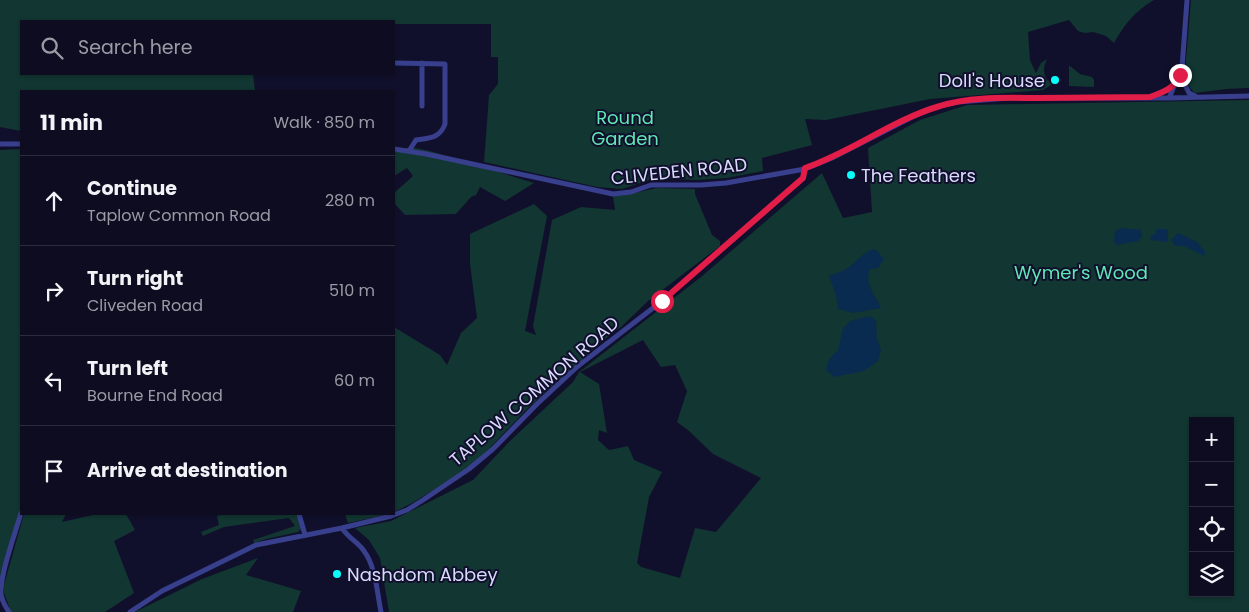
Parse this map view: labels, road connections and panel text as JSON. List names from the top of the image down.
{
  "streets": {
    "street": ["CLIVEDEN ROAD", "TAPLOW COMMON ROAD"]
  },
  "crossings": [
    ["CLIVEDEN ROAD", "TAPLOW COMMON ROAD"]
  ],
  "parks": ["Round Garden", "Wymer's Wood"],
  "places": ["Doll's House", "The Feathers", "Nashdom Abbey"],
  "page": {
    "search": "Search here",
    "heading": ["11 min", "Walk · 850 m"],
    "list": [
      ["Continue", "Taplow Common Road", "280 m"],
      ["Turn right", "Cliveden Road", "510 m"],
      ["Turn left", "Bourne End Road", "60 m"],
      "Arrive at destination"
    ],
    "map_buttons": ["+", "−"]
  }
}
